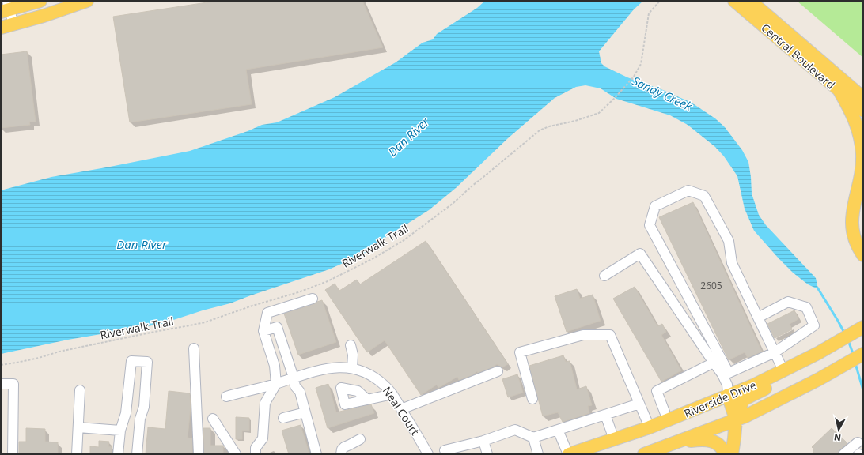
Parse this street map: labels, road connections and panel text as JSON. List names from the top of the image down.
{
  "streets": {
    "main road": ["Central Boulevard", "Riverside Drive"],
    "street": ["Neal Court"],
    "path": ["Riverwalk Trail"]
  },
  "water": ["Sandy Creek", "Dan River"],
  "house_numbers": ["2605"],
  "north": "bottom"
}
